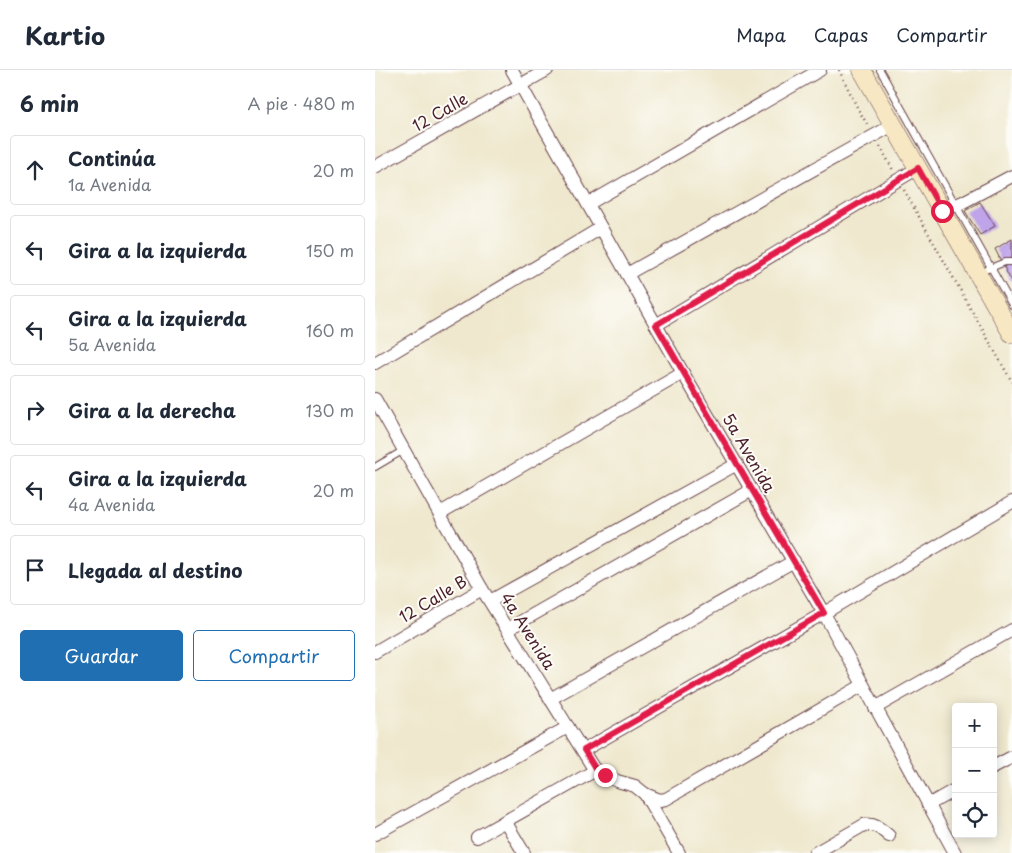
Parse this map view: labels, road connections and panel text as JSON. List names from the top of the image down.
{
  "streets": {
    "street": [
      "12 Calle",
      "5a Avenida",
      "12 Calle B",
      "4a Avenida"
    ]
  },
  "crossings": [
    ["12 Calle", "5a Avenida"],
    ["5a Avenida", "4a Avenida"],
    ["12 Calle B", "4a Avenida"]
  ],
  "page": {
    "header": "Kartio",
    "nav": ["Mapa", "Capas", "Compartir"],
    "heading": ["6 min", "A pie · 480 m"],
    "list": [
      ["Continúa", "1a Avenida", "20 m"],
      ["Gira a la izquierda", "150 m"],
      ["Gira a la izquierda", "5a Avenida", "160 m"],
      ["Gira a la derecha", "130 m"],
      ["Gira a la izquierda", "4a Avenida", "20 m"],
      "Llegada al destino"
    ],
    "buttons": ["Guardar", "Compartir"],
    "map_buttons": ["+", "−"]
  }
}
